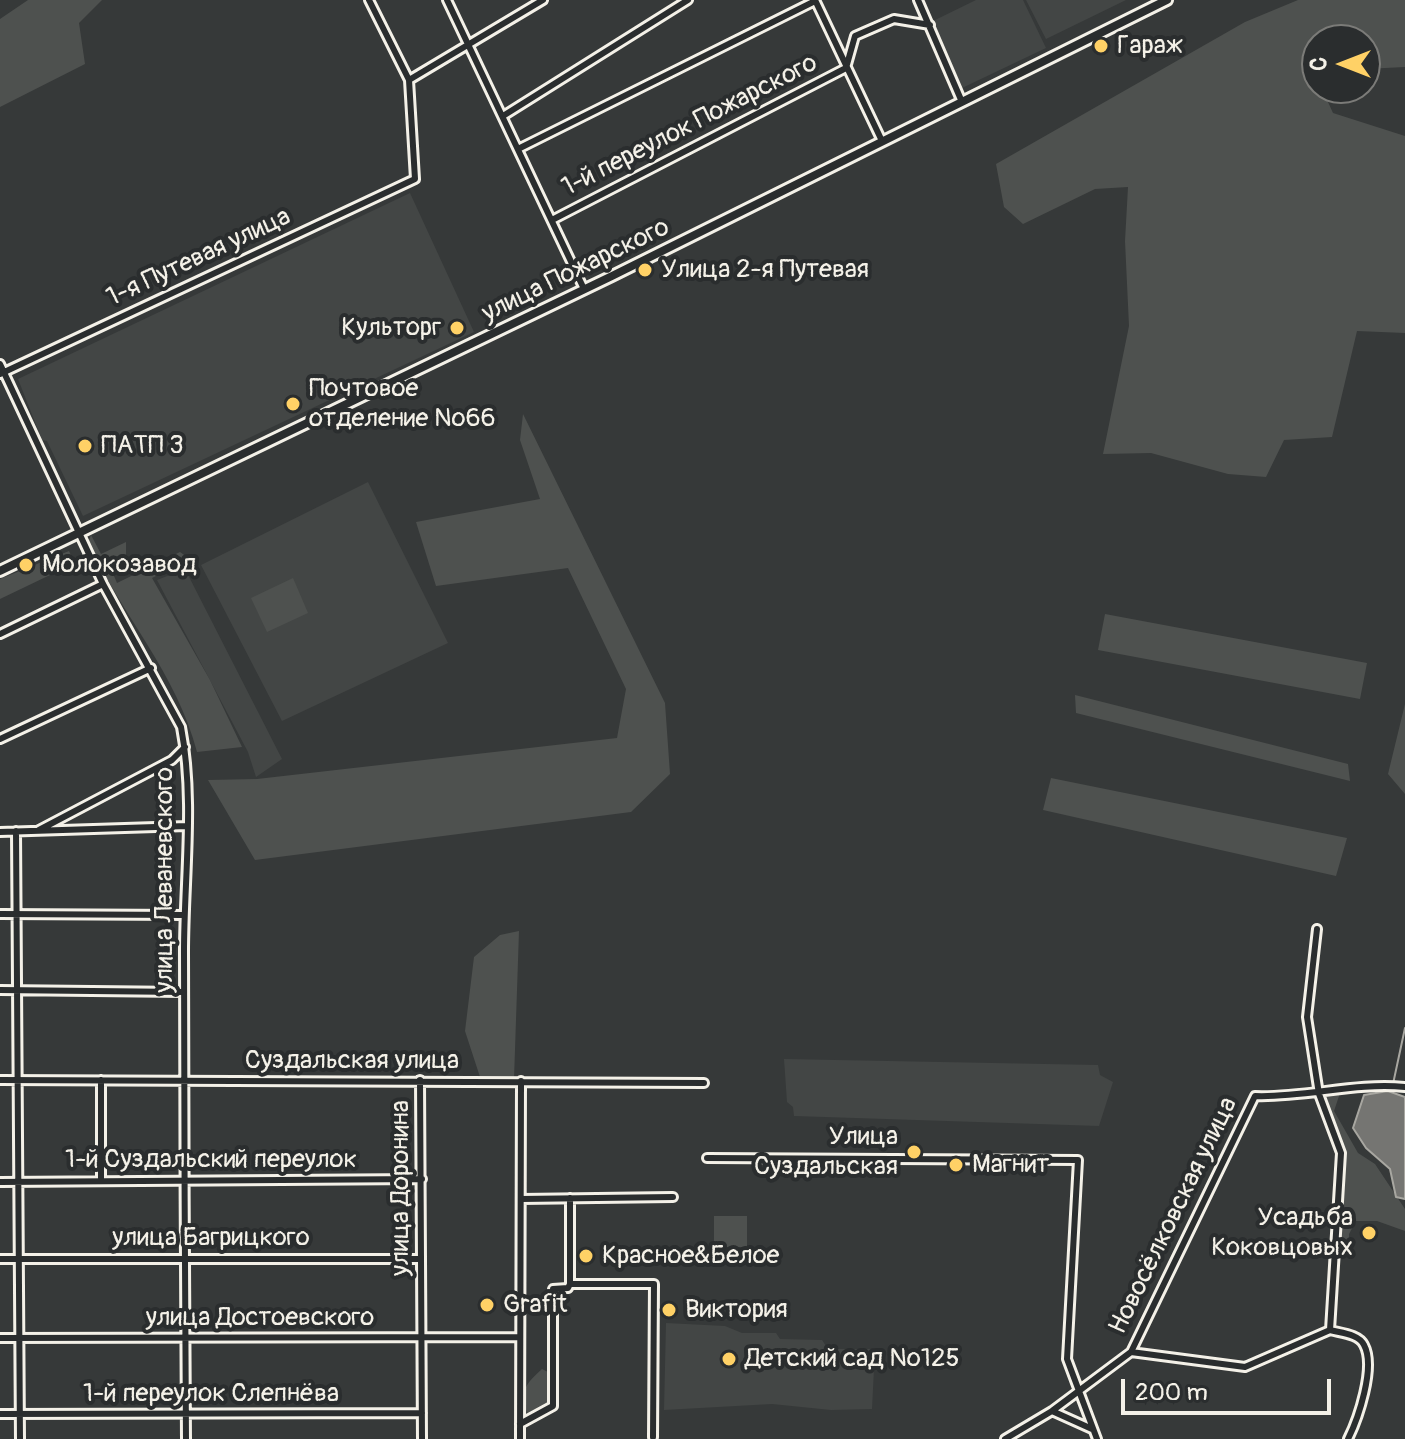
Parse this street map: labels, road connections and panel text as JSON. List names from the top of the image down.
{
  "streets": {
    "street": [
      "1-й переулок Пожарского",
      "1-я Путевая улица",
      "улица Пожарского",
      "улица Леваневского",
      "Суздальская улица",
      "1-й Суздальский переулок",
      "улица Доронина",
      "Новосёлковская улица",
      "улица Багрицкого",
      "улица Достоевского",
      "1-й переулок Слепнёва"
    ]
  },
  "crossings": [
    ["1-я Путевая улица", "улица Леваневского"],
    ["улица Пожарского", "улица Леваневского"],
    ["улица Леваневского", "Суздальская улица"],
    ["улица Леваневского", "1-й Суздальский переулок"],
    ["улица Леваневского", "улица Багрицкого"],
    ["улица Леваневского", "улица Достоевского"],
    ["улица Леваневского", "1-й переулок Слепнёва"],
    ["Суздальская улица", "улица Доронина"],
    ["1-й Суздальский переулок", "улица Доронина"],
    ["улица Доронина", "улица Багрицкого"],
    ["улица Доронина", "улица Достоевского"],
    ["улица Доронина", "1-й переулок Слепнёва"]
  ],
  "places": [
    "Гараж",
    "Улица 2-я Путевая",
    "Культорг",
    "Почтовое отделение №66",
    "ПАТП 3",
    "Молокозавод",
    "Улица Суздальская",
    "Магнит",
    "Усадьба Коковцовых",
    "Красное&Белое",
    "Grafit",
    "Виктория",
    "Детский сад №125"
  ],
  "scale_bar": "200 m",
  "north": "left"
}
